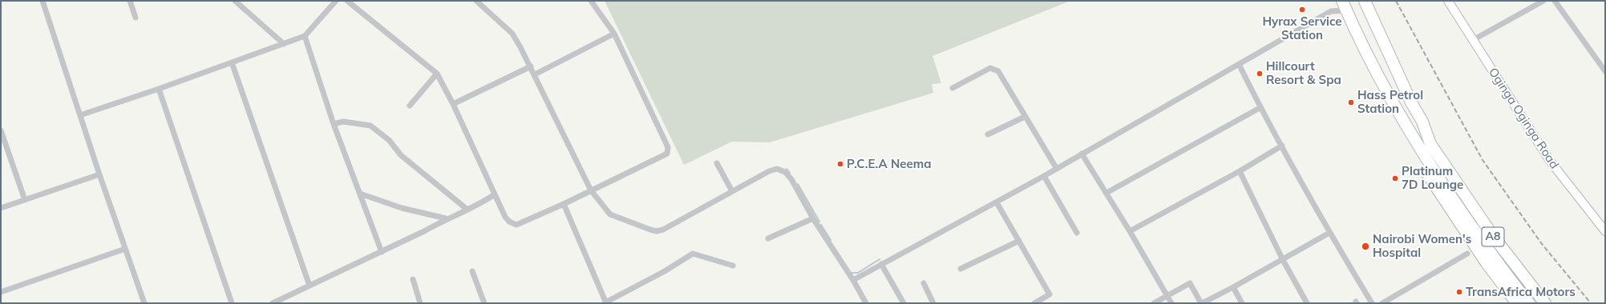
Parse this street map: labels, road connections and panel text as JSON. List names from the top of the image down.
{
  "streets": {
    "highway": ["A8"],
    "street": ["Oginga Oginga Road"]
  },
  "places": [
    "Hyrax Service Station",
    "Hillcourt Resort & Spa",
    "Hass Petrol Station",
    "P.C.E.A Neema",
    "Platinum 7D Lounge",
    "Nairobi Women's Hospital",
    "TransAfrica Motors"
  ]
}
